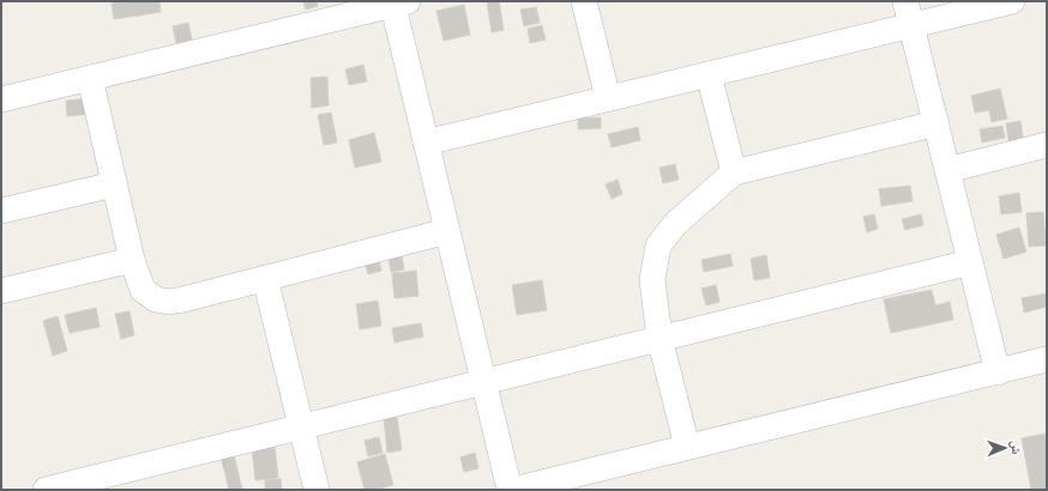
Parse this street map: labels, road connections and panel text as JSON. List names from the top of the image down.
{
  "north": "right"
}
